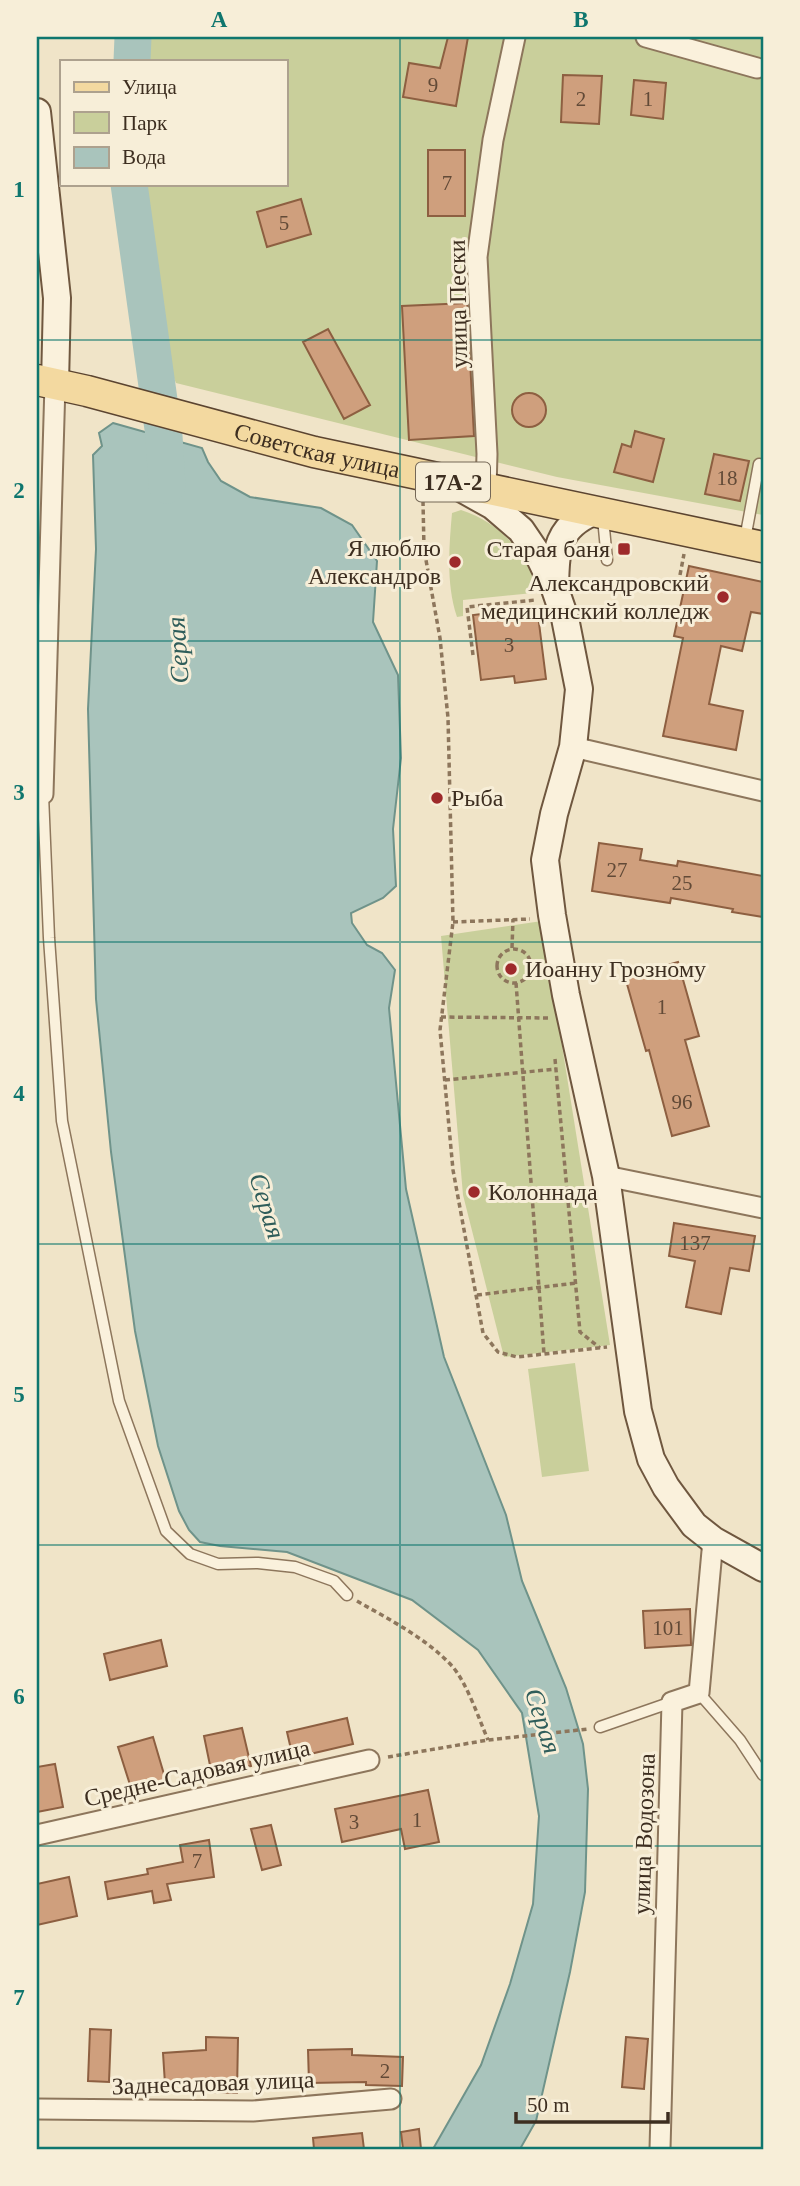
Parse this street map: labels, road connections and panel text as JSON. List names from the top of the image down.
{
  "streets": {
    "main road": ["Советская улица", "17А-2"],
    "street": [
      "улица Пески",
      "Средне-Садовая улица",
      "улица Водозона",
      "Заднесадовая улица"
    ]
  },
  "crossings": [
    ["улица Пески", "Советская улица"]
  ],
  "water": ["Серая"],
  "places": {
    "transit": ["Старая баня"],
    "other": [
      "Я люблю Александров",
      "Александровский медицинский колледж",
      "Рыба",
      "Иоанну Грозному",
      "Колоннада"
    ]
  },
  "house_numbers": [
    "9",
    "2",
    "1",
    "7",
    "5",
    "18",
    "3",
    "27",
    "25",
    "1",
    "96",
    "137",
    "101",
    "1",
    "3",
    "7",
    "2"
  ],
  "legend": ["Улица", "Парк", "Вода"],
  "scale_bar": "50 m",
  "grid": {
    "columns": ["A", "B"],
    "rows": [
      "1",
      "2",
      "3",
      "4",
      "5",
      "6",
      "7"
    ]
  }
}
